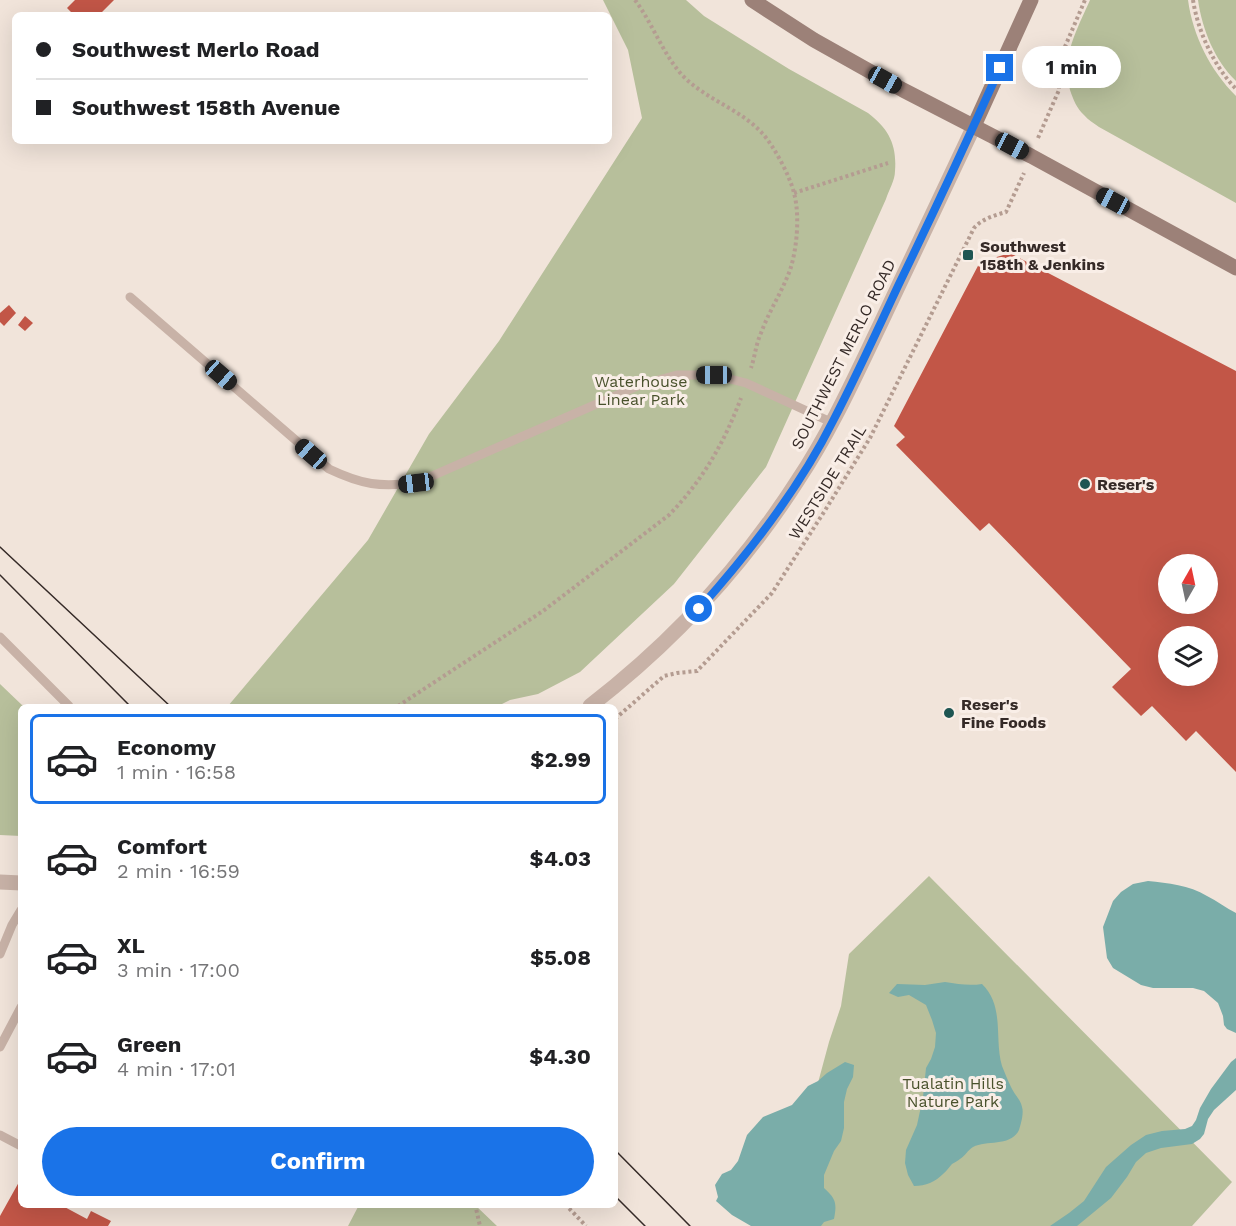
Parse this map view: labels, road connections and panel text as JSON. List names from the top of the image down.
{
  "streets": {
    "street": ["SOUTHWEST MERLO ROAD"],
    "path": ["WESTSIDE TRAIL"]
  },
  "parks": ["Waterhouse Linear Park", "Tualatin Hills Nature Park"],
  "places": {
    "transit": ["Southwest 158th & Jenkins"],
    "other": ["Reser's", "Reser's Fine Foods"]
  },
  "north": "top",
  "page": {
    "banner": ["Southwest Merlo Road", "Southwest 158th Avenue"],
    "bubble": "1 min",
    "list": [
      {
        "name": "Economy",
        "note": "1 min · 16:58",
        "value": "$2.99"
      },
      {
        "name": "Comfort",
        "note": "2 min · 16:59",
        "value": "$4.03"
      },
      {
        "name": "XL",
        "note": "3 min · 17:00",
        "value": "$5.08"
      },
      {
        "name": "Green",
        "note": "4 min · 17:01",
        "value": "$4.30"
      }
    ],
    "buttons": "Confirm"
  }
}
